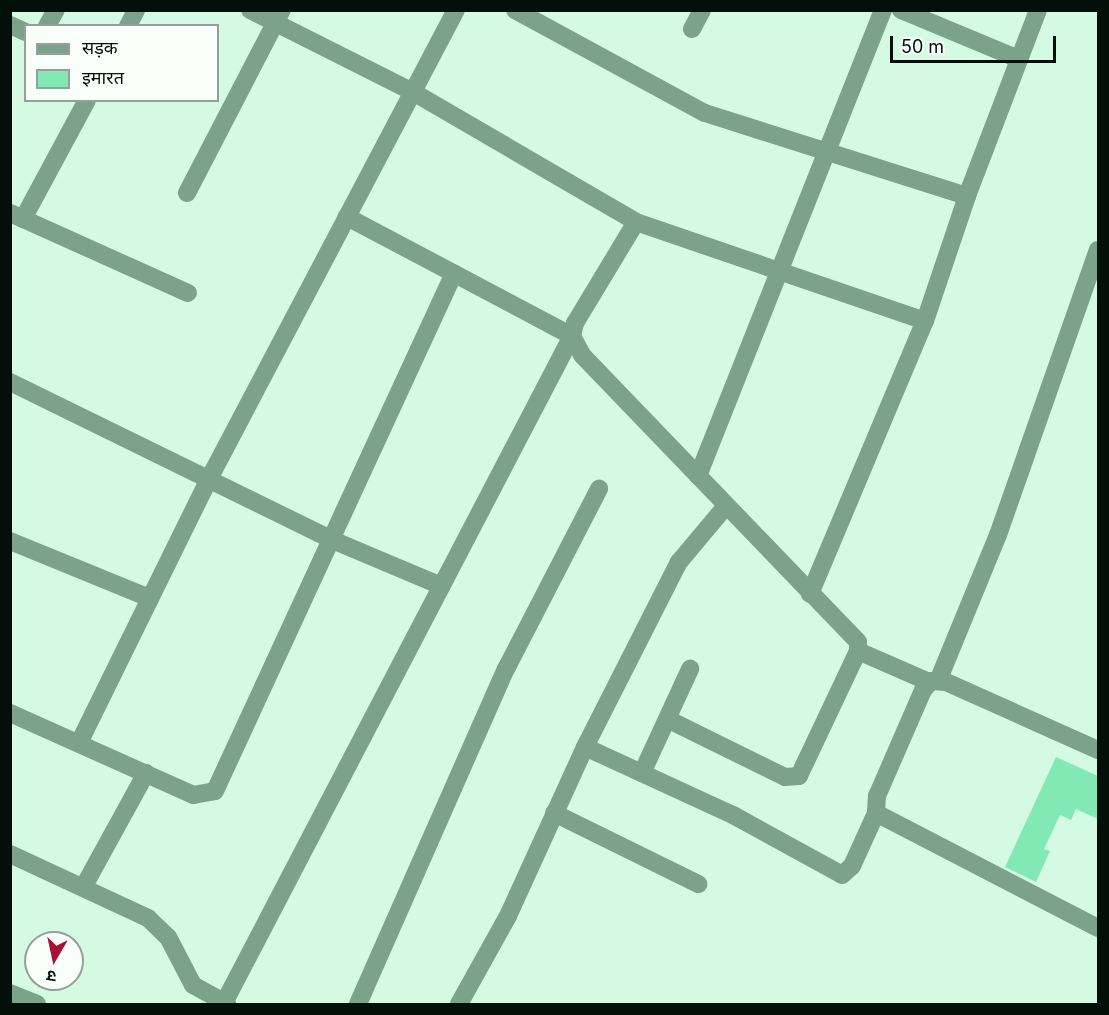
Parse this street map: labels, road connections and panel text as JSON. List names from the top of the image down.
{
  "legend": ["सड़क", "इमारत"],
  "scale_bar": "50 m",
  "north": "bottom"
}
